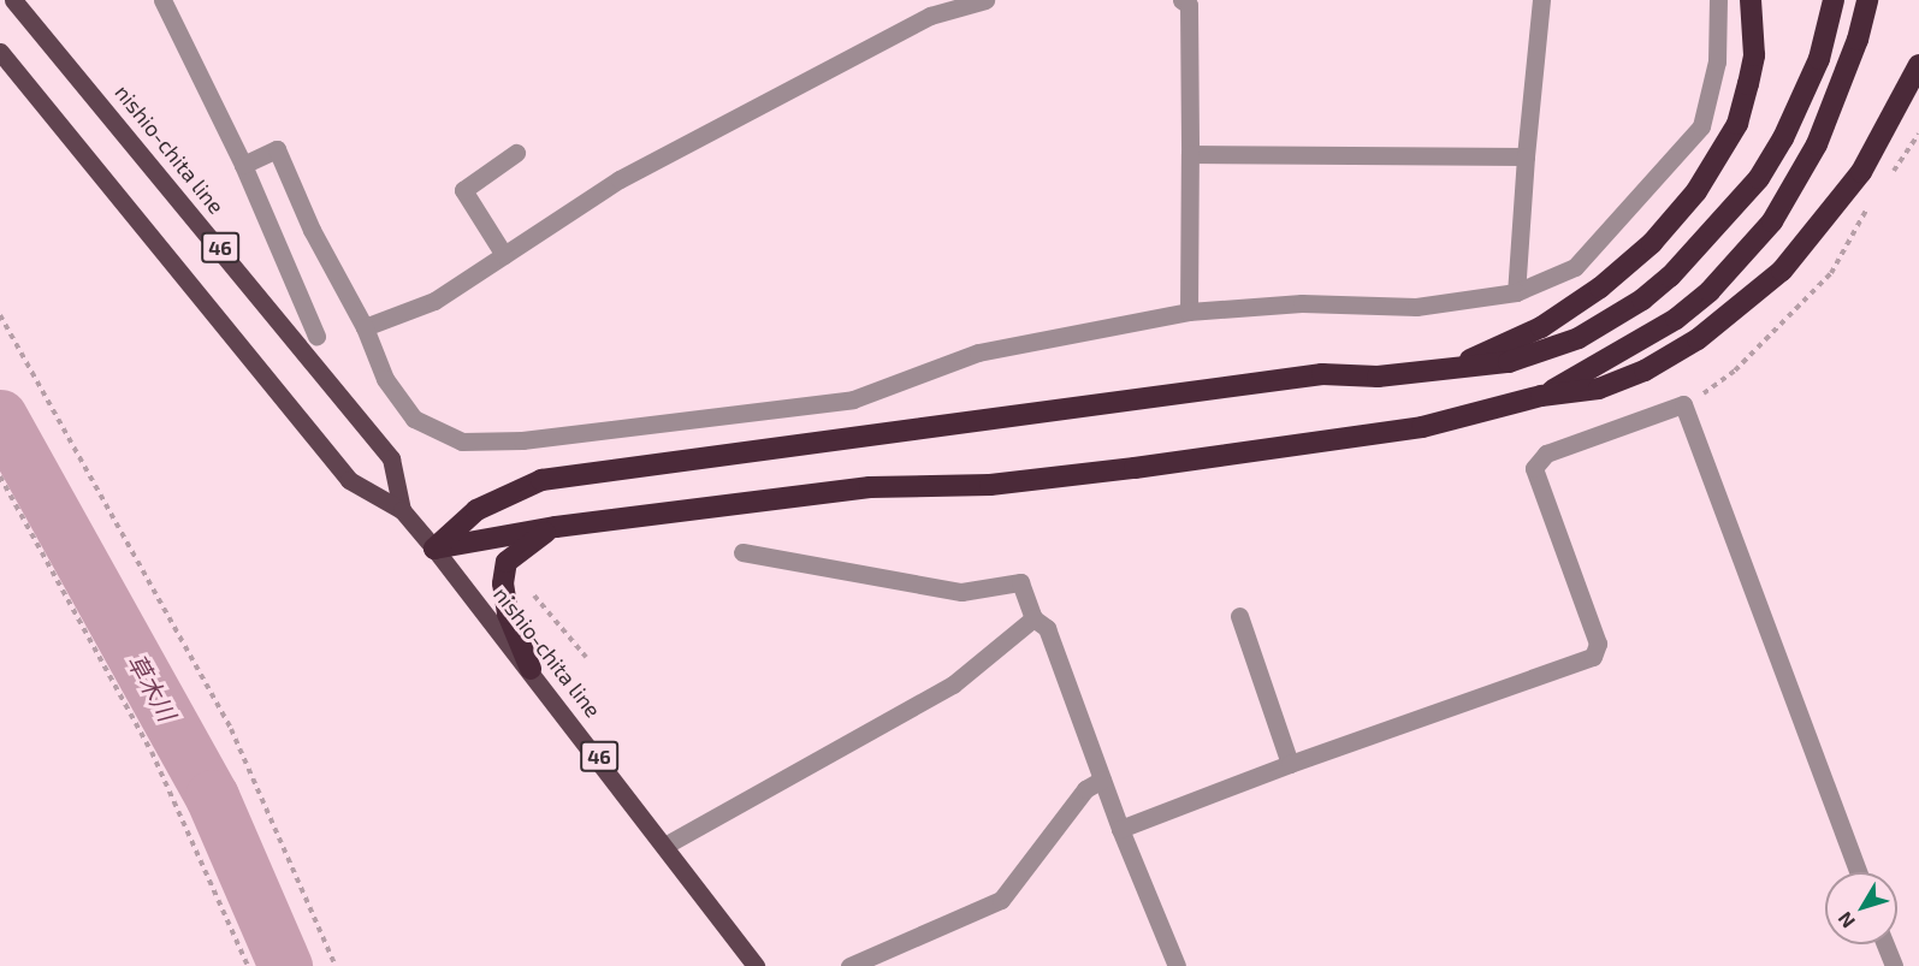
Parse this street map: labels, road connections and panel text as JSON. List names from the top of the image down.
{
  "streets": {
    "main road": ["nishio-chita line", "46"]
  },
  "water": ["草木川"],
  "north": "bottom left"
}
